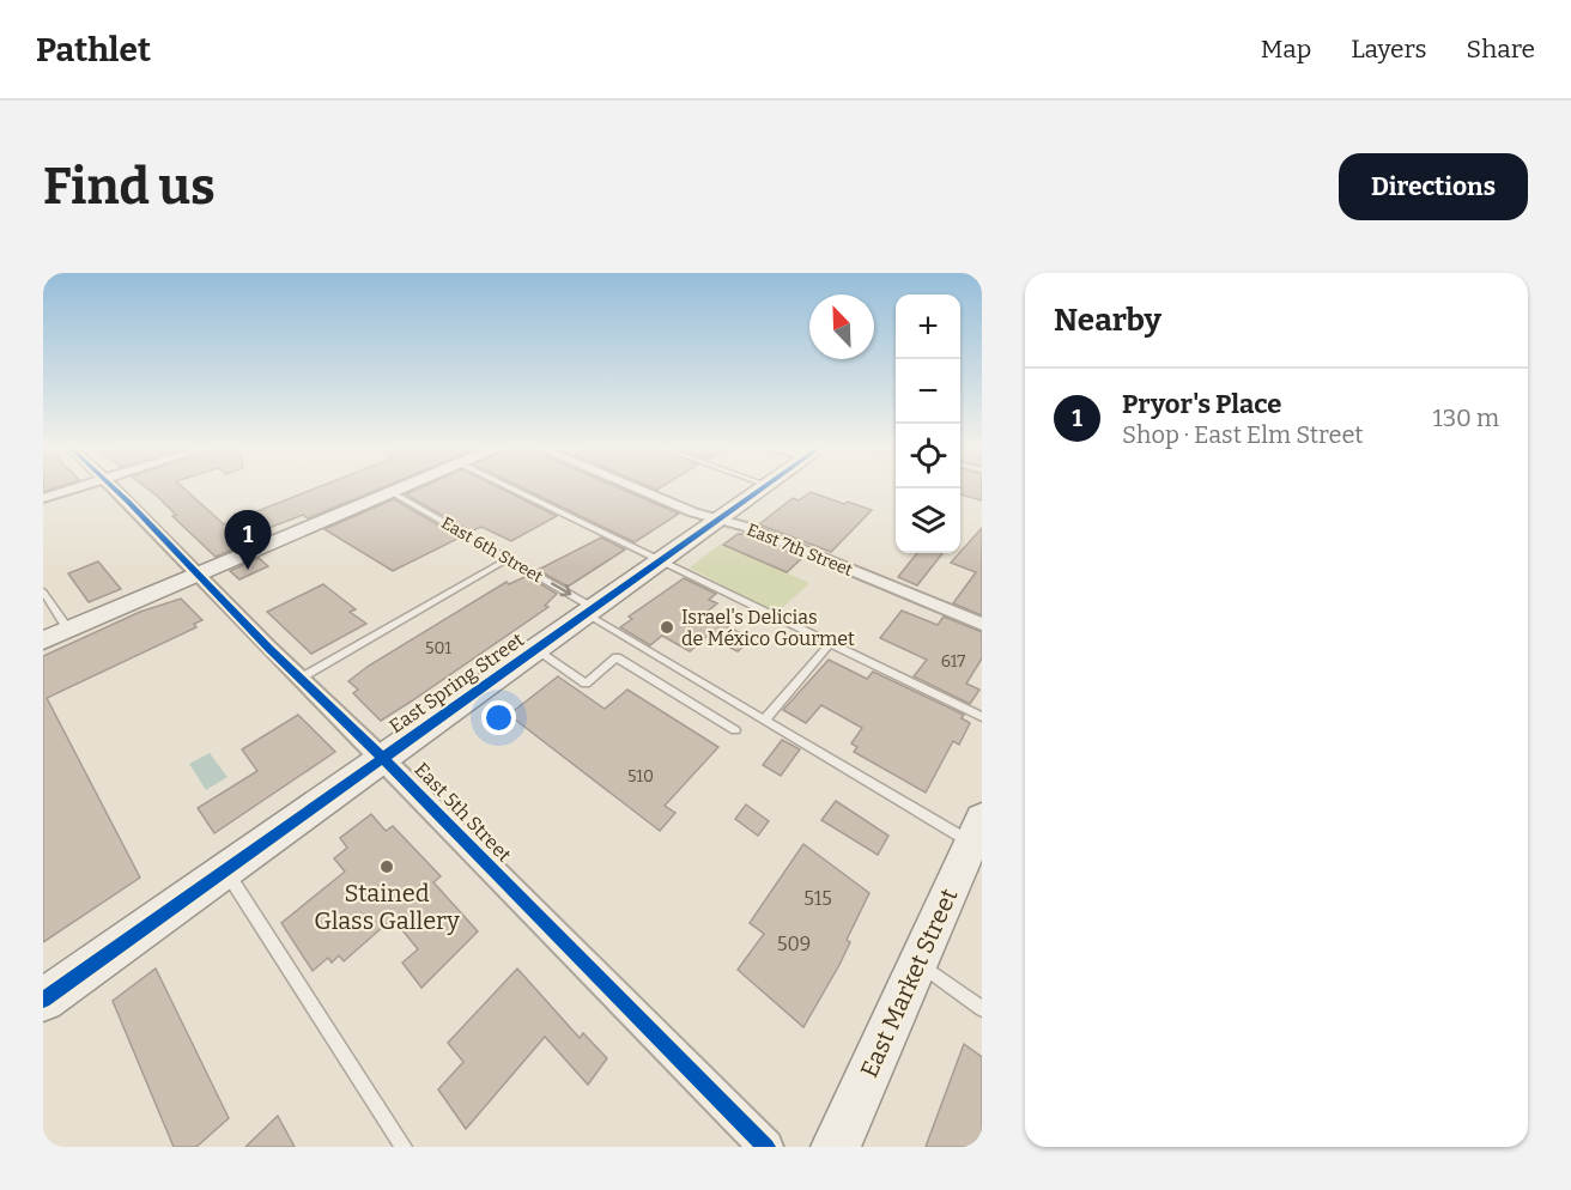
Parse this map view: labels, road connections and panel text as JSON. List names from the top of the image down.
{
  "streets": {
    "main road": ["East Spring Street", "East Market Street"],
    "street": ["East 7th Street", "East 5th Street"],
    "lane": ["East 6th Street"]
  },
  "crossings": [
    ["East 6th Street", "East Spring Street"],
    ["East 7th Street", "East Spring Street"],
    ["East Spring Street", "East 5th Street"]
  ],
  "places": ["Israel's Delicias de México Gourmet", "Stained Glass Gallery"],
  "house_numbers": [
    "501",
    "617",
    "510",
    "515",
    "509"
  ],
  "north": "top left",
  "page": {
    "header": "Pathlet",
    "nav": ["Map", "Layers", "Share"],
    "buttons": "Directions",
    "title": "Find us",
    "heading": "Nearby",
    "map_buttons": ["+", "−"],
    "list": [
      {
        "mark": "1",
        "name": "Pryor's Place",
        "note": "Shop · East Elm Street",
        "value": "130 m"
      }
    ],
    "pins": "1"
  }
}
